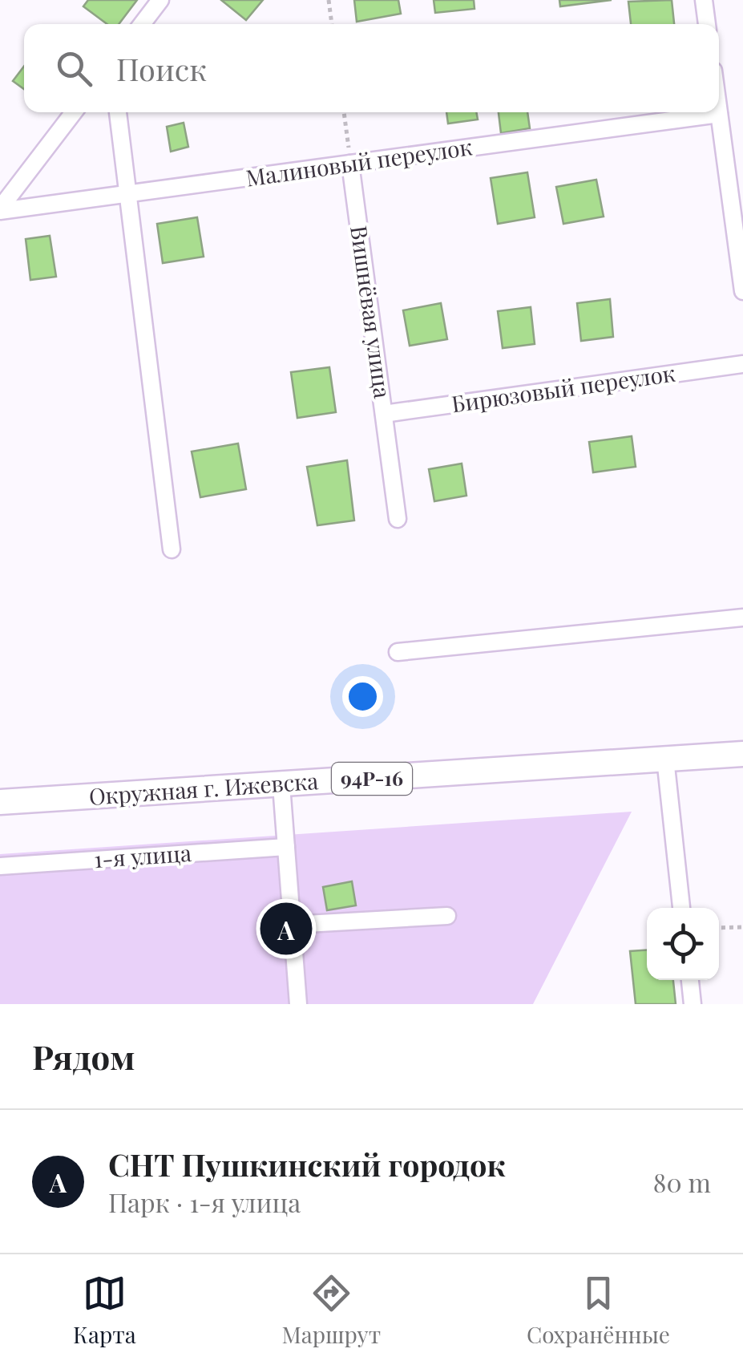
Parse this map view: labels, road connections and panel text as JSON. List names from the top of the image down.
{
  "streets": {
    "main road": ["94Р-16", "Окружная г. Ижевска"],
    "street": [
      "Малиновый переулок",
      "Вишнёвая улица",
      "Бирюзовый переулок",
      "1-я улица"
    ]
  },
  "crossings": [
    ["Малиновый переулок", "Вишнёвая улица"],
    ["Вишнёвая улица", "Бирюзовый переулок"]
  ],
  "page": {
    "search": "Поиск",
    "pins": "A",
    "heading": "Рядом",
    "list": [
      {
        "mark": "A",
        "name": "СНТ Пушкинский городок",
        "note": "Парк · 1-я улица",
        "value": "80 m"
      }
    ],
    "nav": ["Карта", "Маршрут", "Сохранённые"]
  }
}
